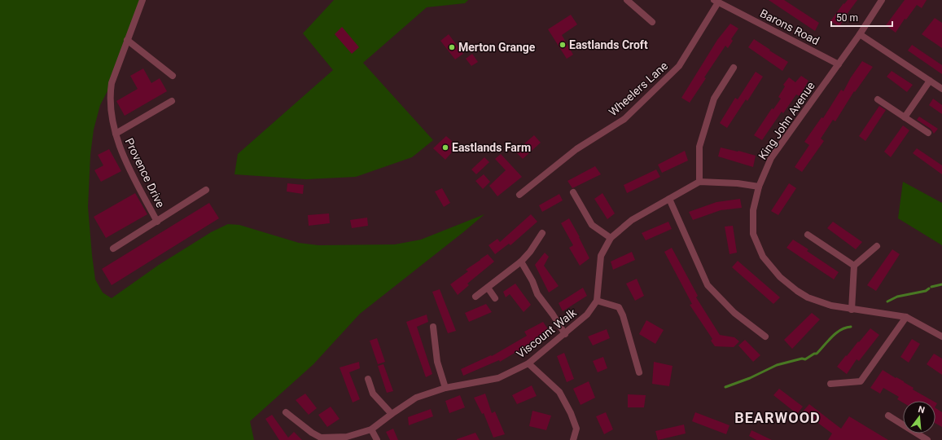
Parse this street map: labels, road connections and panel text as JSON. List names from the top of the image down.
{
  "streets": {
    "street": [
      "Barons Road",
      "Wheelers Lane",
      "King John Avenue",
      "Provence Drive",
      "Viscount Walk"
    ]
  },
  "crossings": [
    ["Barons Road", "Wheelers Lane"],
    ["Barons Road", "King John Avenue"]
  ],
  "districts": ["BEARWOOD"],
  "places": ["Eastlands Croft", "Merton Grange", "Eastlands Farm"],
  "scale_bar": "50 m",
  "north": "top"
}
